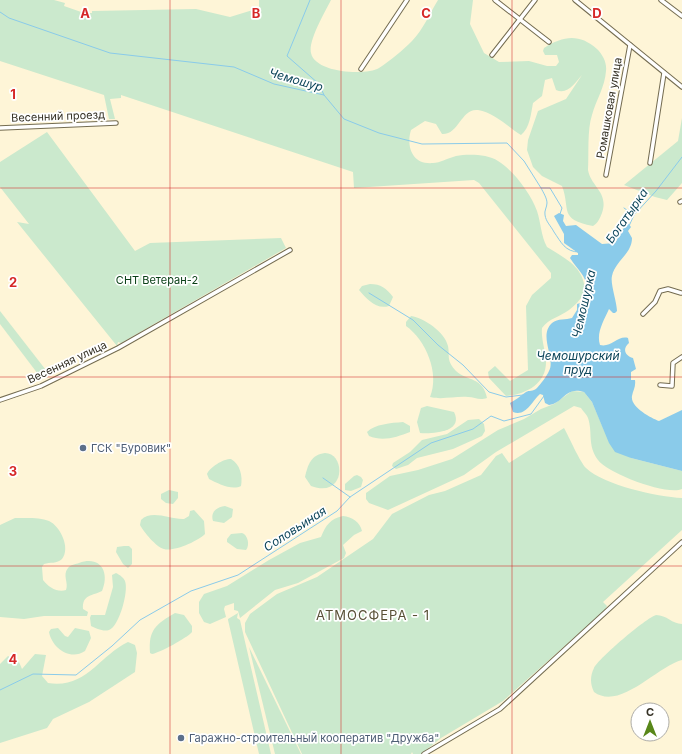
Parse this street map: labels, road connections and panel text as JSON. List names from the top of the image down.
{
  "streets": {
    "street": ["Ромашковая улица", "Весенний проезд", "Весенняя улица"]
  },
  "districts": ["АТМОСФЕРА - 1"],
  "water": [
    "Чемошур",
    "Богатырка",
    "Чемошурка",
    "Чемошурский пруд",
    "Соловьиная"
  ],
  "parks": ["СНТ Ветеран-2"],
  "places": ["ГСК \"Буровик\"", "Гаражно-строительный кооператив \"Дружба\""],
  "north": "top",
  "grid": {
    "columns": [
      "A",
      "B",
      "C",
      "D"
    ],
    "rows": [
      "1",
      "2",
      "3",
      "4"
    ]
  }
}
